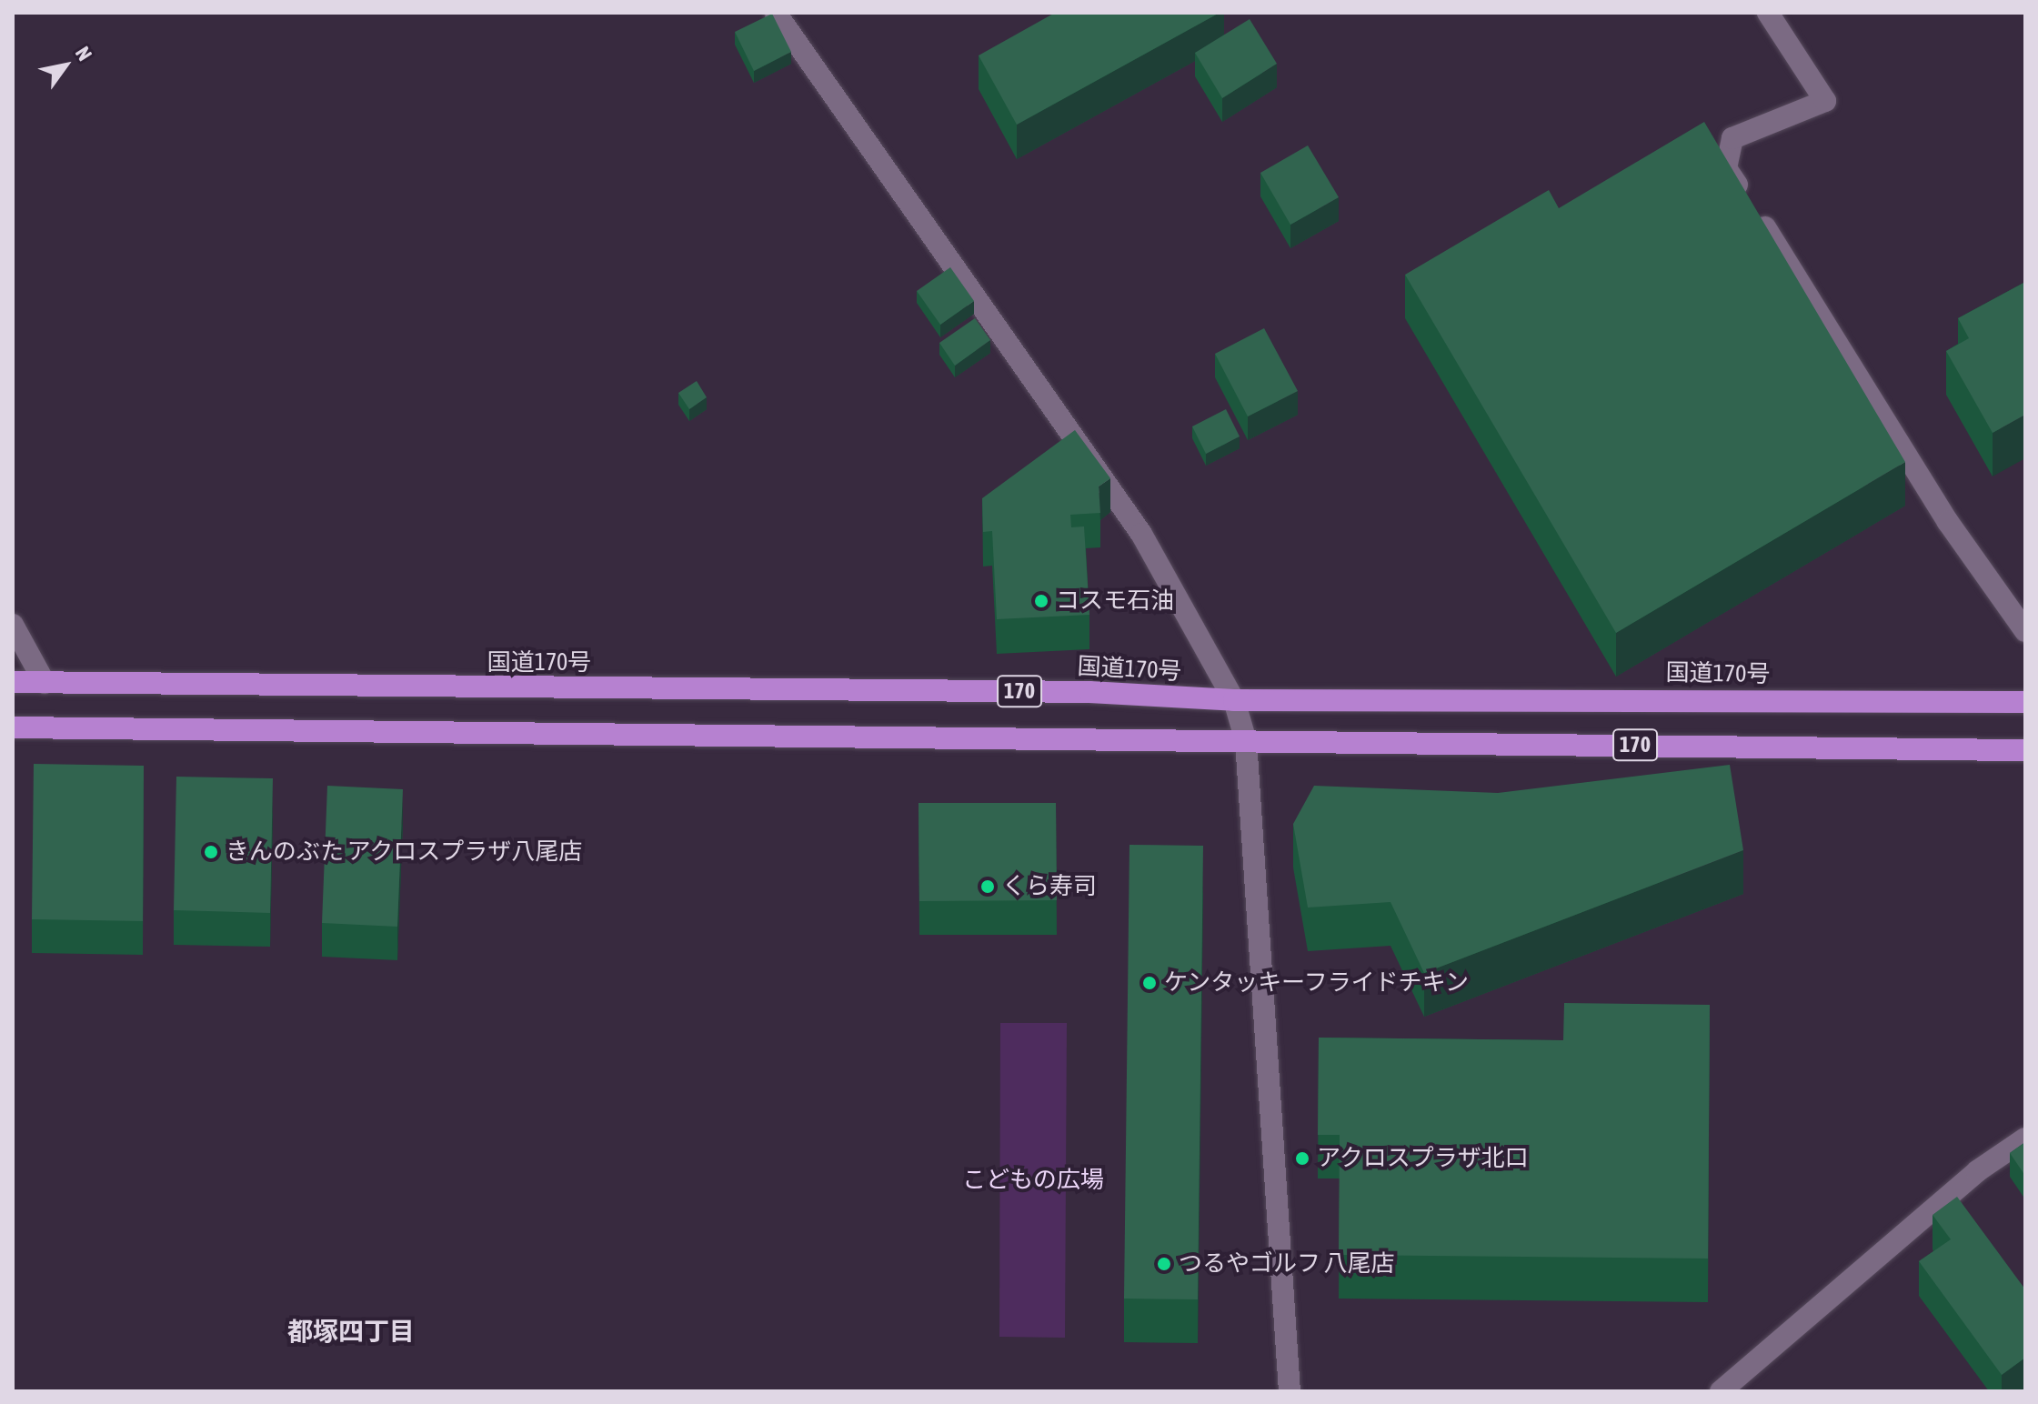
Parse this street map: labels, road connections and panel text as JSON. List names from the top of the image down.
{
  "streets": {
    "highway": ["国道170号", "170"]
  },
  "districts": ["都塚四丁目"],
  "parks": ["こどもの広場"],
  "places": [
    "コスモ石油",
    "きんのぶた アクロスプラザ八尾店",
    "くら寿司",
    "ケンタッキーフライドチキン",
    "アクロスプラザ北口",
    "つるやゴルフ 八尾店"
  ],
  "north": "top right"
}
